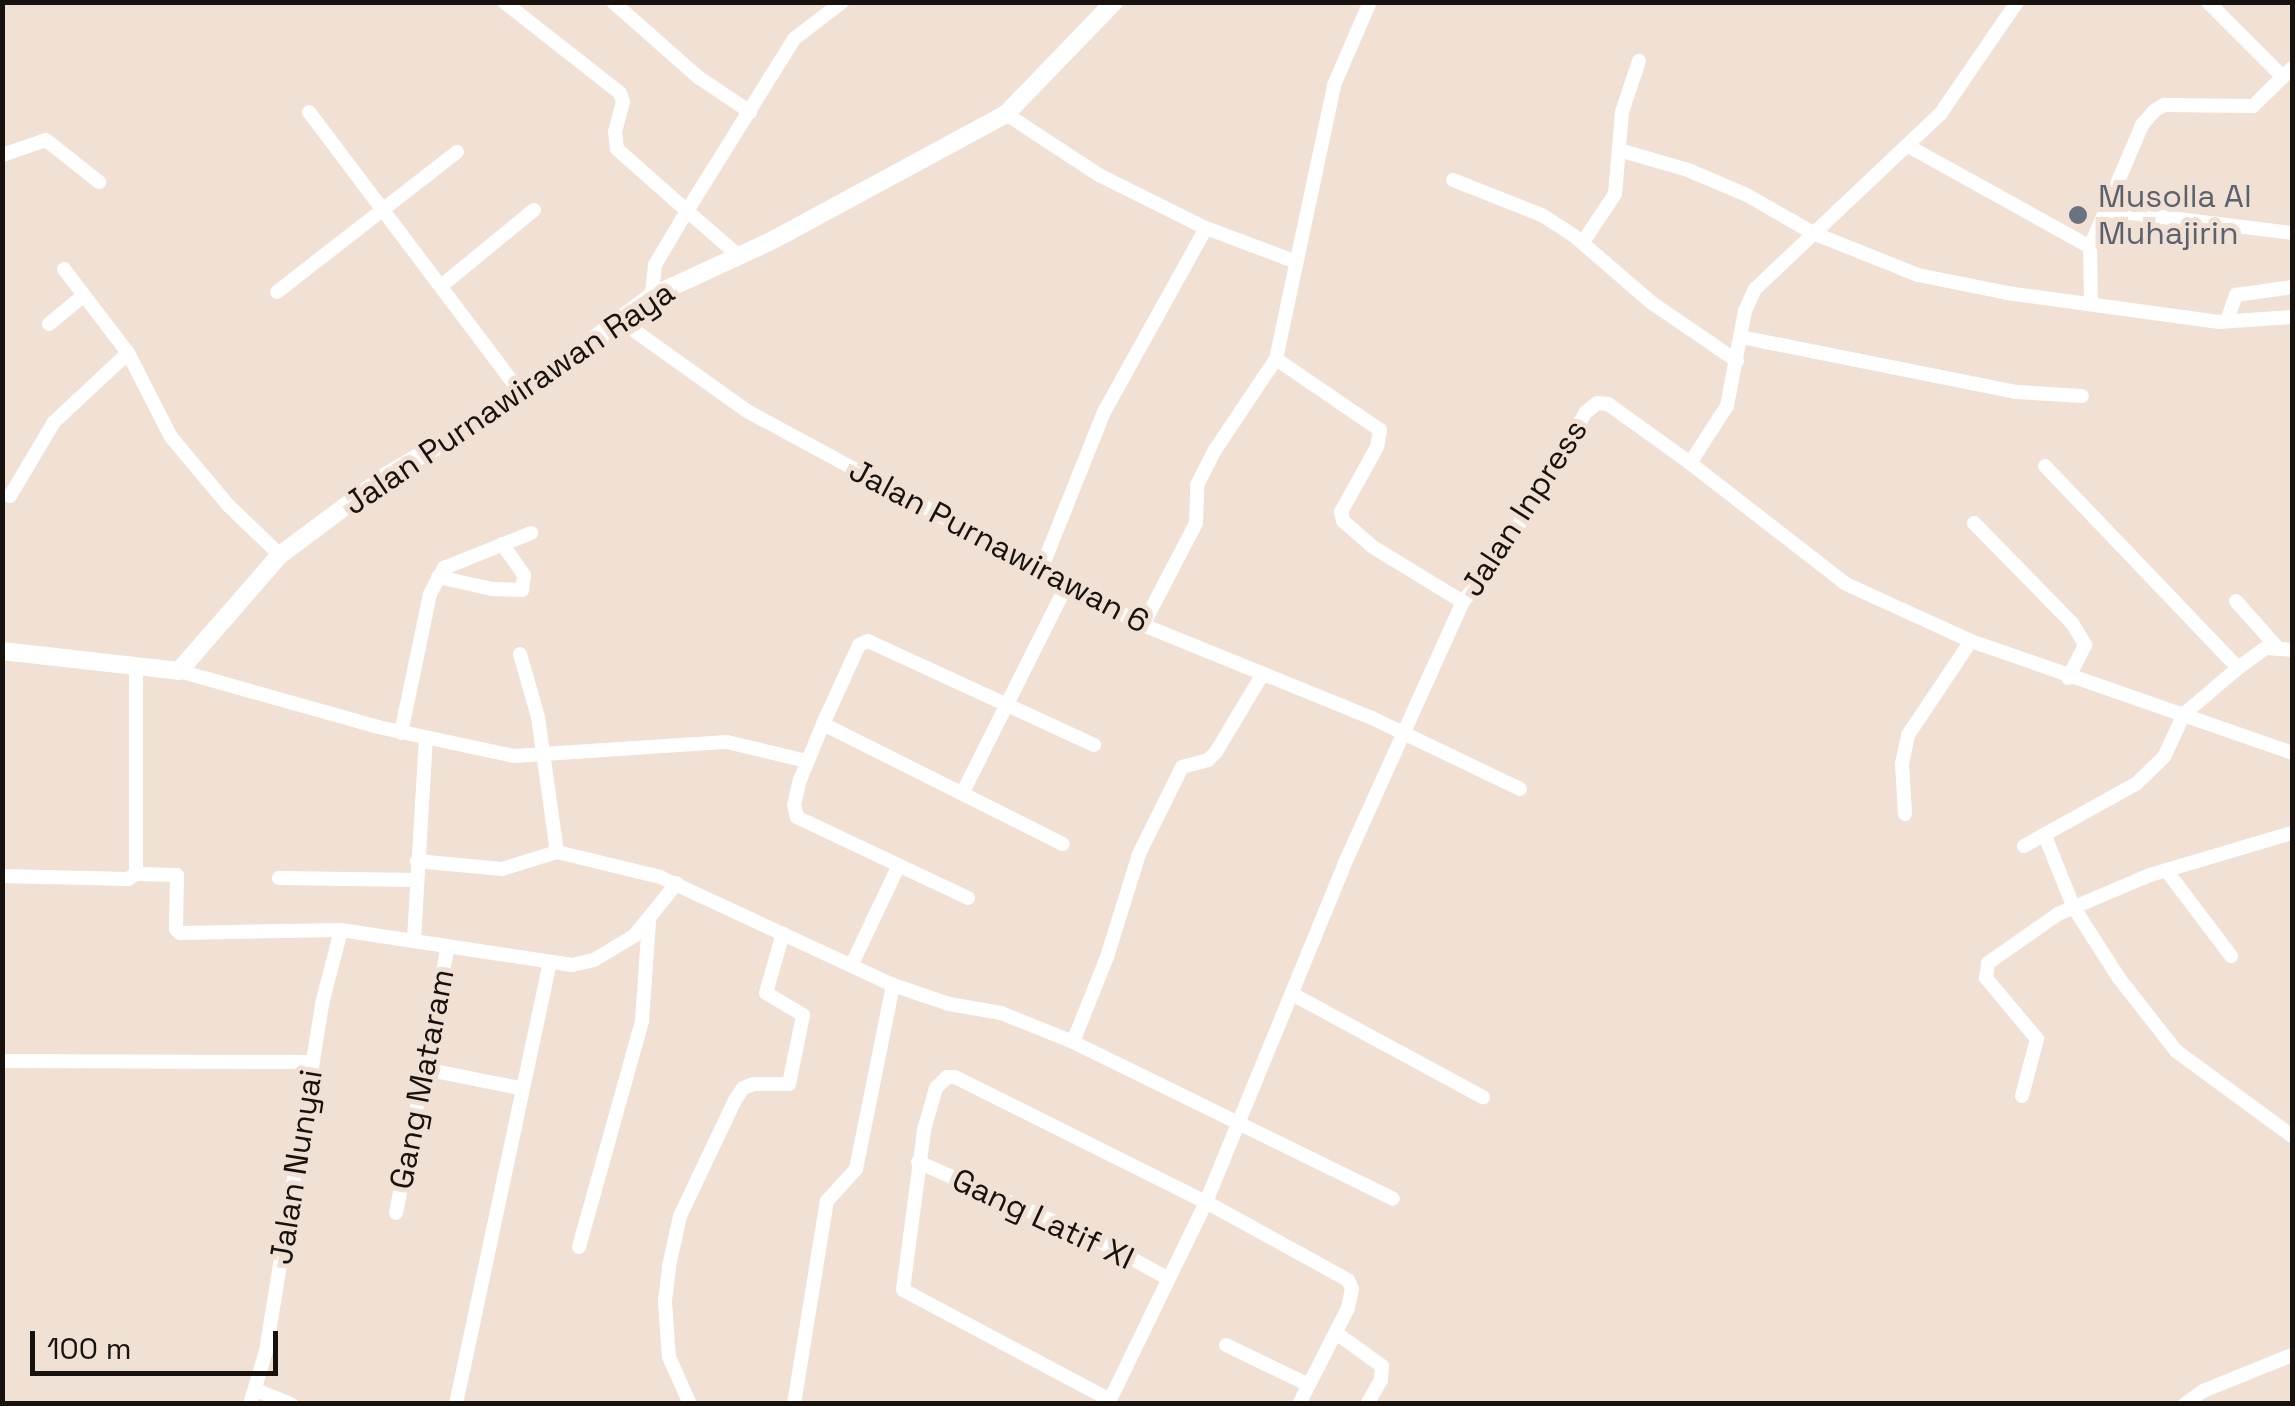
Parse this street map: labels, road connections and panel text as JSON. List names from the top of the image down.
{
  "streets": {
    "street": [
      "Jalan Purnawirawan Raya",
      "Jalan Inpress",
      "Jalan Purnawirawan 6",
      "Gang Mataram",
      "Jalan Nunyai",
      "Gang Latif XI"
    ]
  },
  "crossings": [
    ["Jalan Purnawirawan Raya", "Jalan Purnawirawan 6"],
    ["Jalan Inpress", "Jalan Purnawirawan 6"],
    ["Jalan Inpress", "Gang Latif XI"]
  ],
  "places": ["Musolla Al Muhajirin"],
  "scale_bar": "100 m"
}
